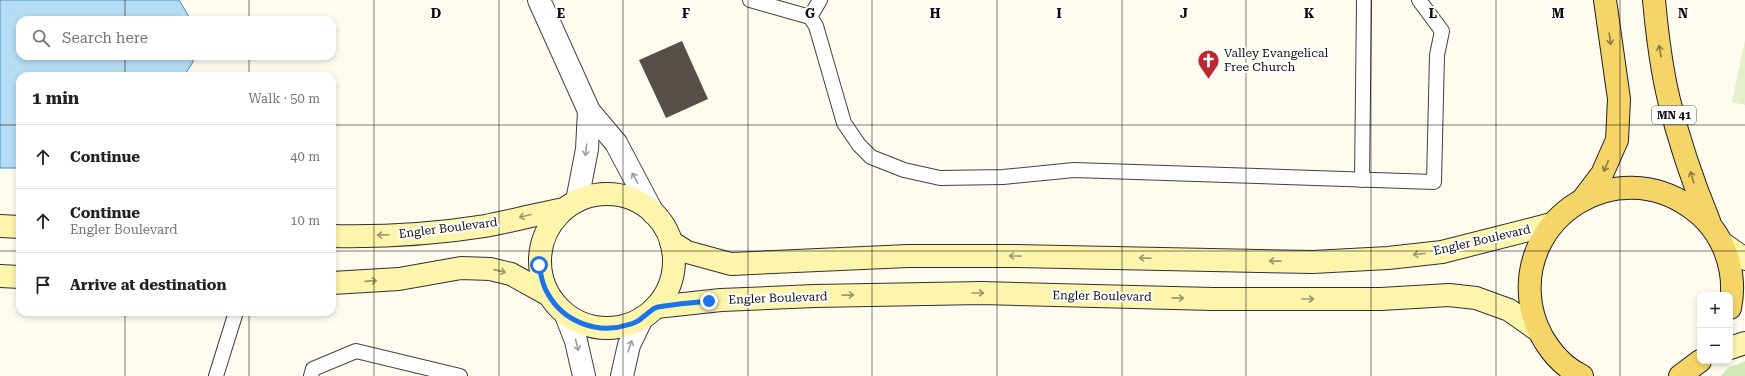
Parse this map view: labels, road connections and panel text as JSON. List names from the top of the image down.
{
  "streets": {
    "main road": ["MN 41", "Engler Boulevard"]
  },
  "crossings": [
    ["MN 41", "Engler Boulevard"]
  ],
  "places": {
    "church": ["Valley Evangelical Free Church"]
  },
  "page": {
    "search": "Search here",
    "heading": ["1 min", "Walk · 50 m"],
    "list": [
      ["Continue", "40 m"],
      ["Continue", "Engler Boulevard", "10 m"],
      "Arrive at destination"
    ],
    "map_buttons": ["+", "−"]
  },
  "grid": {
    "columns": [
      "D",
      "E",
      "F",
      "G",
      "H",
      "I",
      "J",
      "K",
      "L",
      "M",
      "N"
    ]
  }
}
